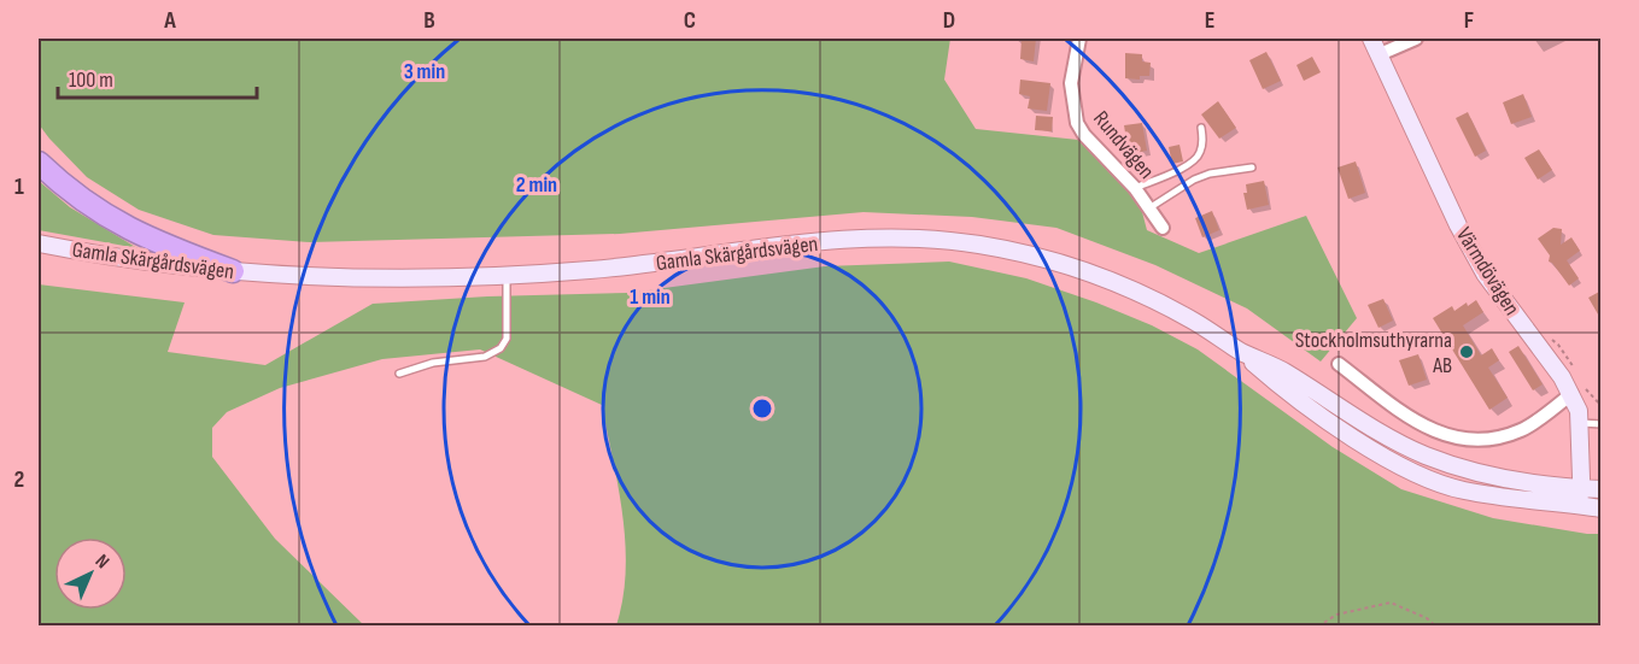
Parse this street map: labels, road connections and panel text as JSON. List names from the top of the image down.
{
  "streets": {
    "main road": ["Gamla Skärgårdsvägen", "Värmdövägen"],
    "street": ["Rundvägen"]
  },
  "crossings": [
    ["Gamla Skärgårdsvägen", "Värmdövägen"]
  ],
  "places": ["Stockholmsuthyrarna AB"],
  "scale_bar": "100 m",
  "north": "top right",
  "grid": {
    "columns": [
      "A",
      "B",
      "C",
      "D",
      "E",
      "F"
    ],
    "rows": ["1", "2"]
  },
  "rings": ["3 min", "2 min", "1 min"]
}
